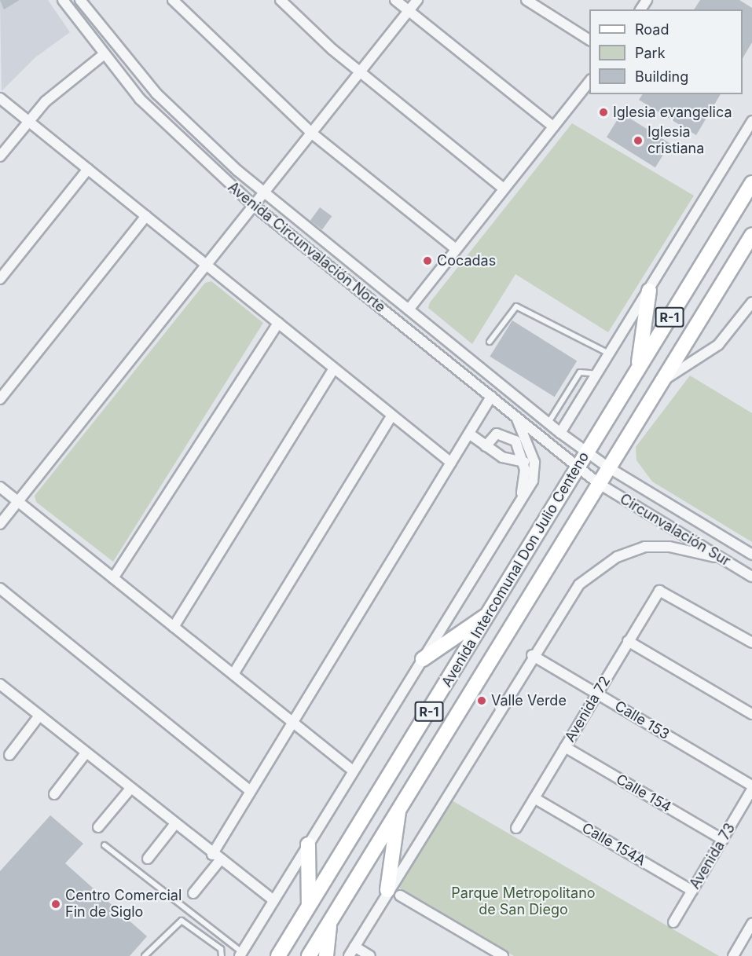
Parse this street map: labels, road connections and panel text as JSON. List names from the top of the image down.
{
  "streets": {
    "main road": ["R-1", "Avenida Intercomunal Don Julio Centeno"],
    "street": [
      "Avenida Circunvalación Norte",
      "Circunvalación Sur",
      "Avenida 72",
      "Calle 153",
      "Calle 154",
      "Calle 154A",
      "Avenida 73"
    ]
  },
  "crossings": [
    ["Avenida Circunvalación Norte", "Circunvalación Sur"],
    ["Avenida Circunvalación Norte", "Avenida Intercomunal Don Julio Centeno"],
    ["Circunvalación Sur", "Avenida Intercomunal Don Julio Centeno"],
    ["Avenida 72", "Calle 153"],
    ["Avenida 72", "Calle 154"],
    ["Avenida 72", "Calle 154A"],
    ["Calle 154", "Avenida 73"],
    ["Calle 154A", "Avenida 73"]
  ],
  "parks": ["Parque Metropolitano de San Diego"],
  "places": [
    "Iglesia evangelica",
    "Iglesia cristiana",
    "Cocadas",
    "Valle Verde",
    "Centro Comercial Fin de Siglo"
  ],
  "legend": ["Road", "Park", "Building"]
}
